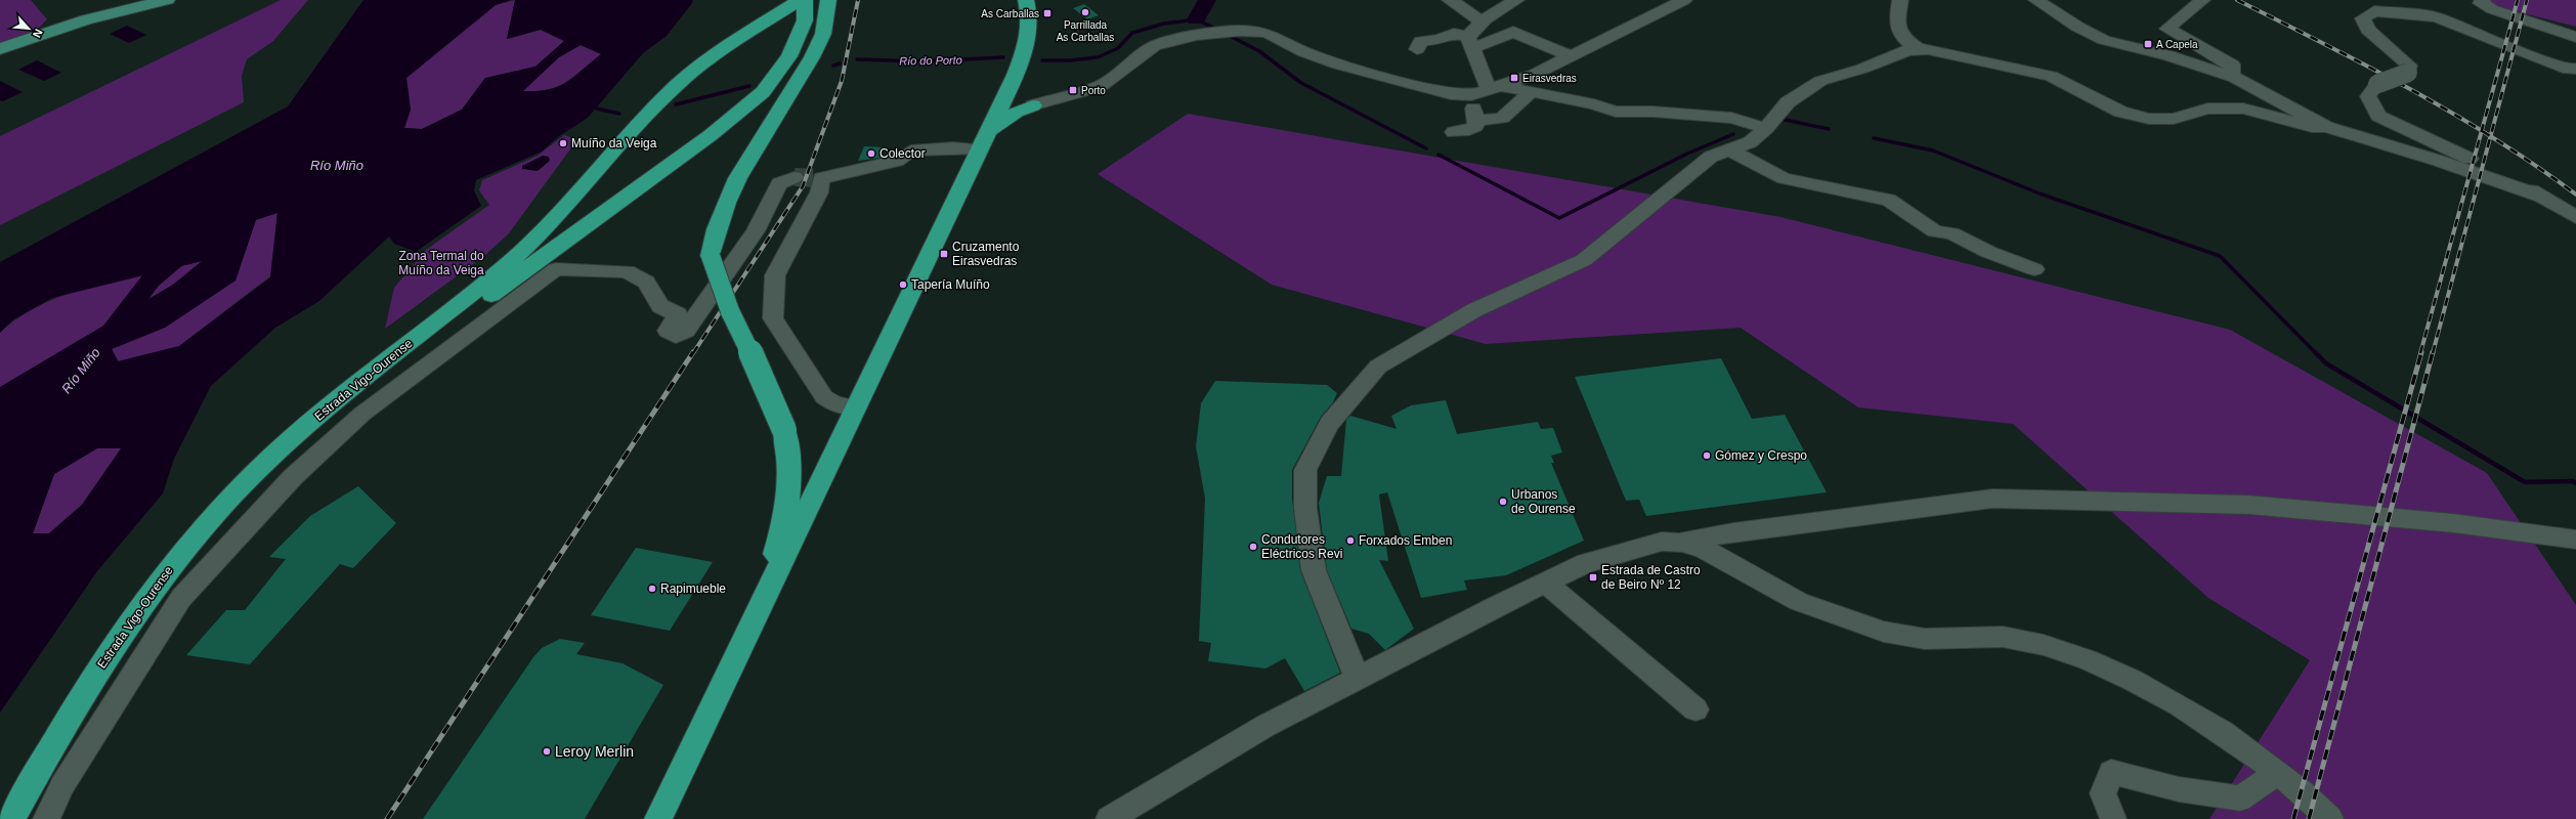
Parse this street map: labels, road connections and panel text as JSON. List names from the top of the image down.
{
  "streets": {
    "highway": ["Estrada Vigo-Ourense"]
  },
  "water": ["Río do Porto", "Río Miño"],
  "parks": ["Zona Termal do Muíño da Veiga"],
  "places": {
    "other": [
      "Parrillada As Carballas",
      "Muíño da Veiga",
      "Colector",
      "Tapería Muíño",
      "Gómez y Crespo",
      "Urbanos de Ourense",
      "Forxados Emben",
      "Condutores Eléctricos Revi",
      "Rapimueble",
      "Leroy Merlin"
    ],
    "transit": [
      "As Carballas",
      "A Capela",
      "Eirasvedras",
      "Porto",
      "Cruzamento Eirasvedras",
      "Estrada de Castro de Beiro Nº 12"
    ]
  },
  "north": "bottom right"
}
